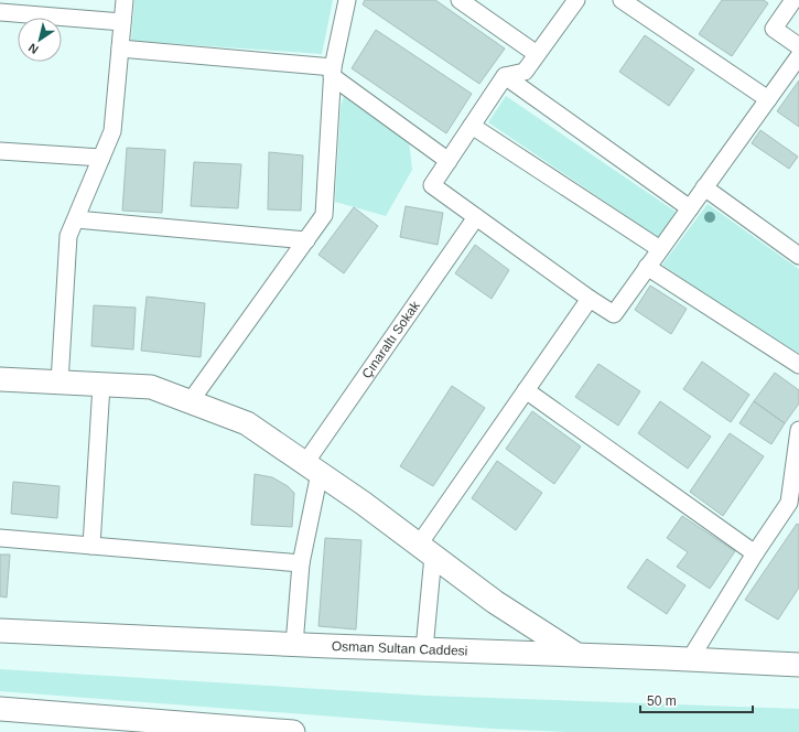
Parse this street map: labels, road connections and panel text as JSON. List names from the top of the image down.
{
  "streets": {
    "street": ["Çınaraltı Sokak", "Osman Sultan Caddesi"]
  },
  "scale_bar": "50 m",
  "north": "bottom left"
}
